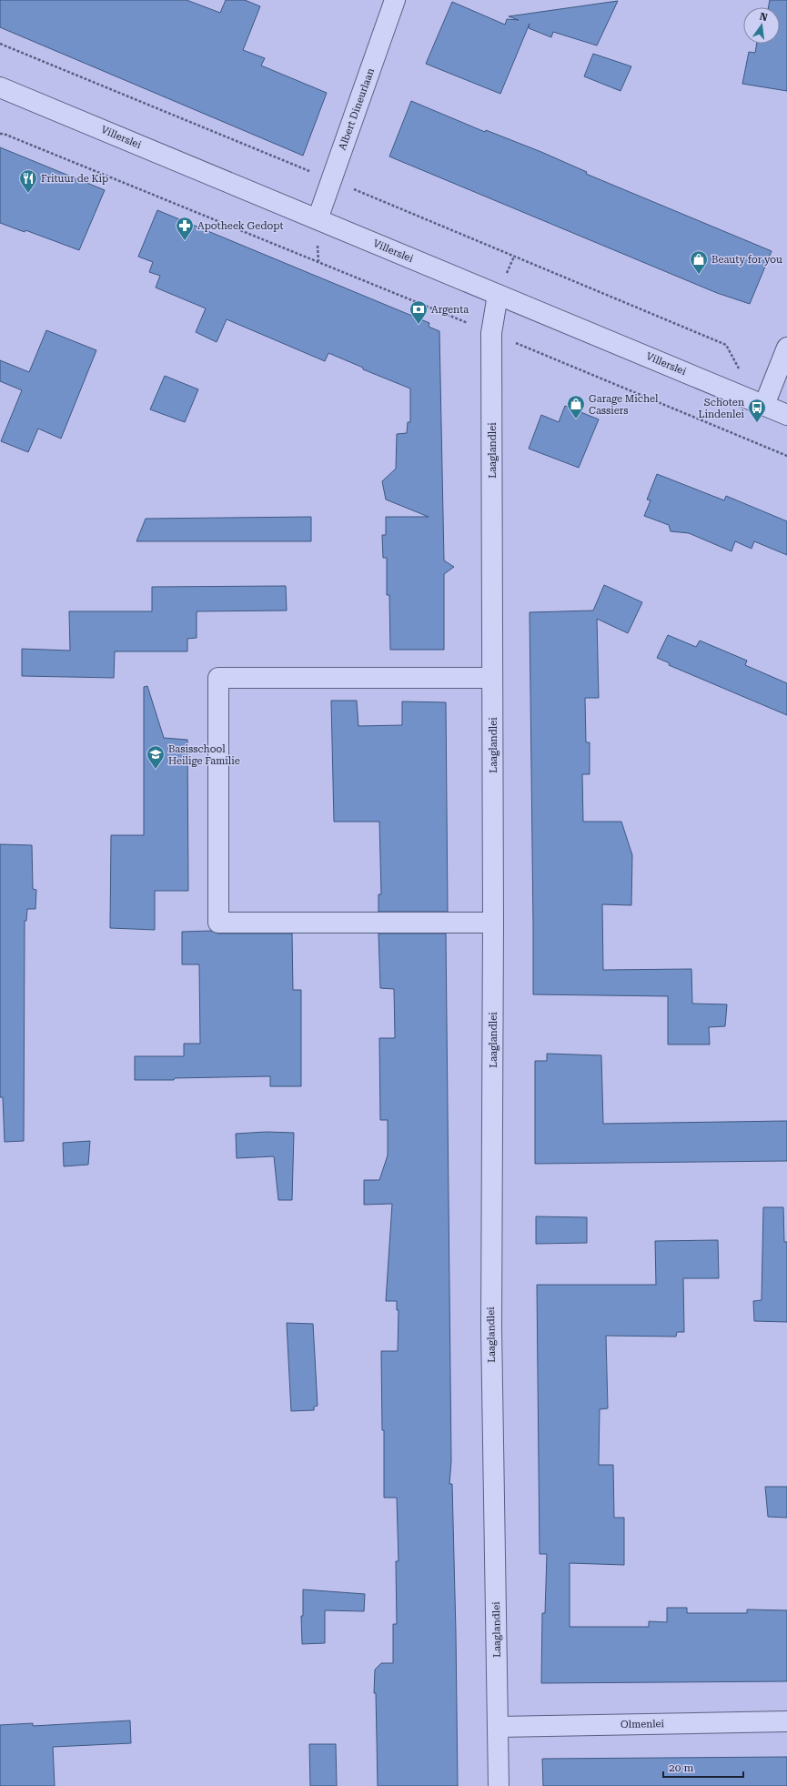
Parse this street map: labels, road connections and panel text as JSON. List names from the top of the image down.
{
  "streets": {
    "street": [
      "Albert Dineurlaan",
      "Villerslei",
      "Laaglandlei",
      "Olmenlei"
    ]
  },
  "crossings": [
    ["Albert Dineurlaan", "Villerslei"],
    ["Villerslei", "Laaglandlei"],
    ["Laaglandlei", "Olmenlei"]
  ],
  "places": {
    "restaurant": ["Frituur de Kip"],
    "pharmacy": ["Apotheek Gedopt"],
    "shop": ["Beauty for you", "Garage Michel Cassiers"],
    "bank": ["Argenta"],
    "bus stop": ["Schoten Lindenlei"],
    "school or university": ["Basisschool Heilige Familie"]
  },
  "scale_bar": "20 m",
  "north": "top"
}
